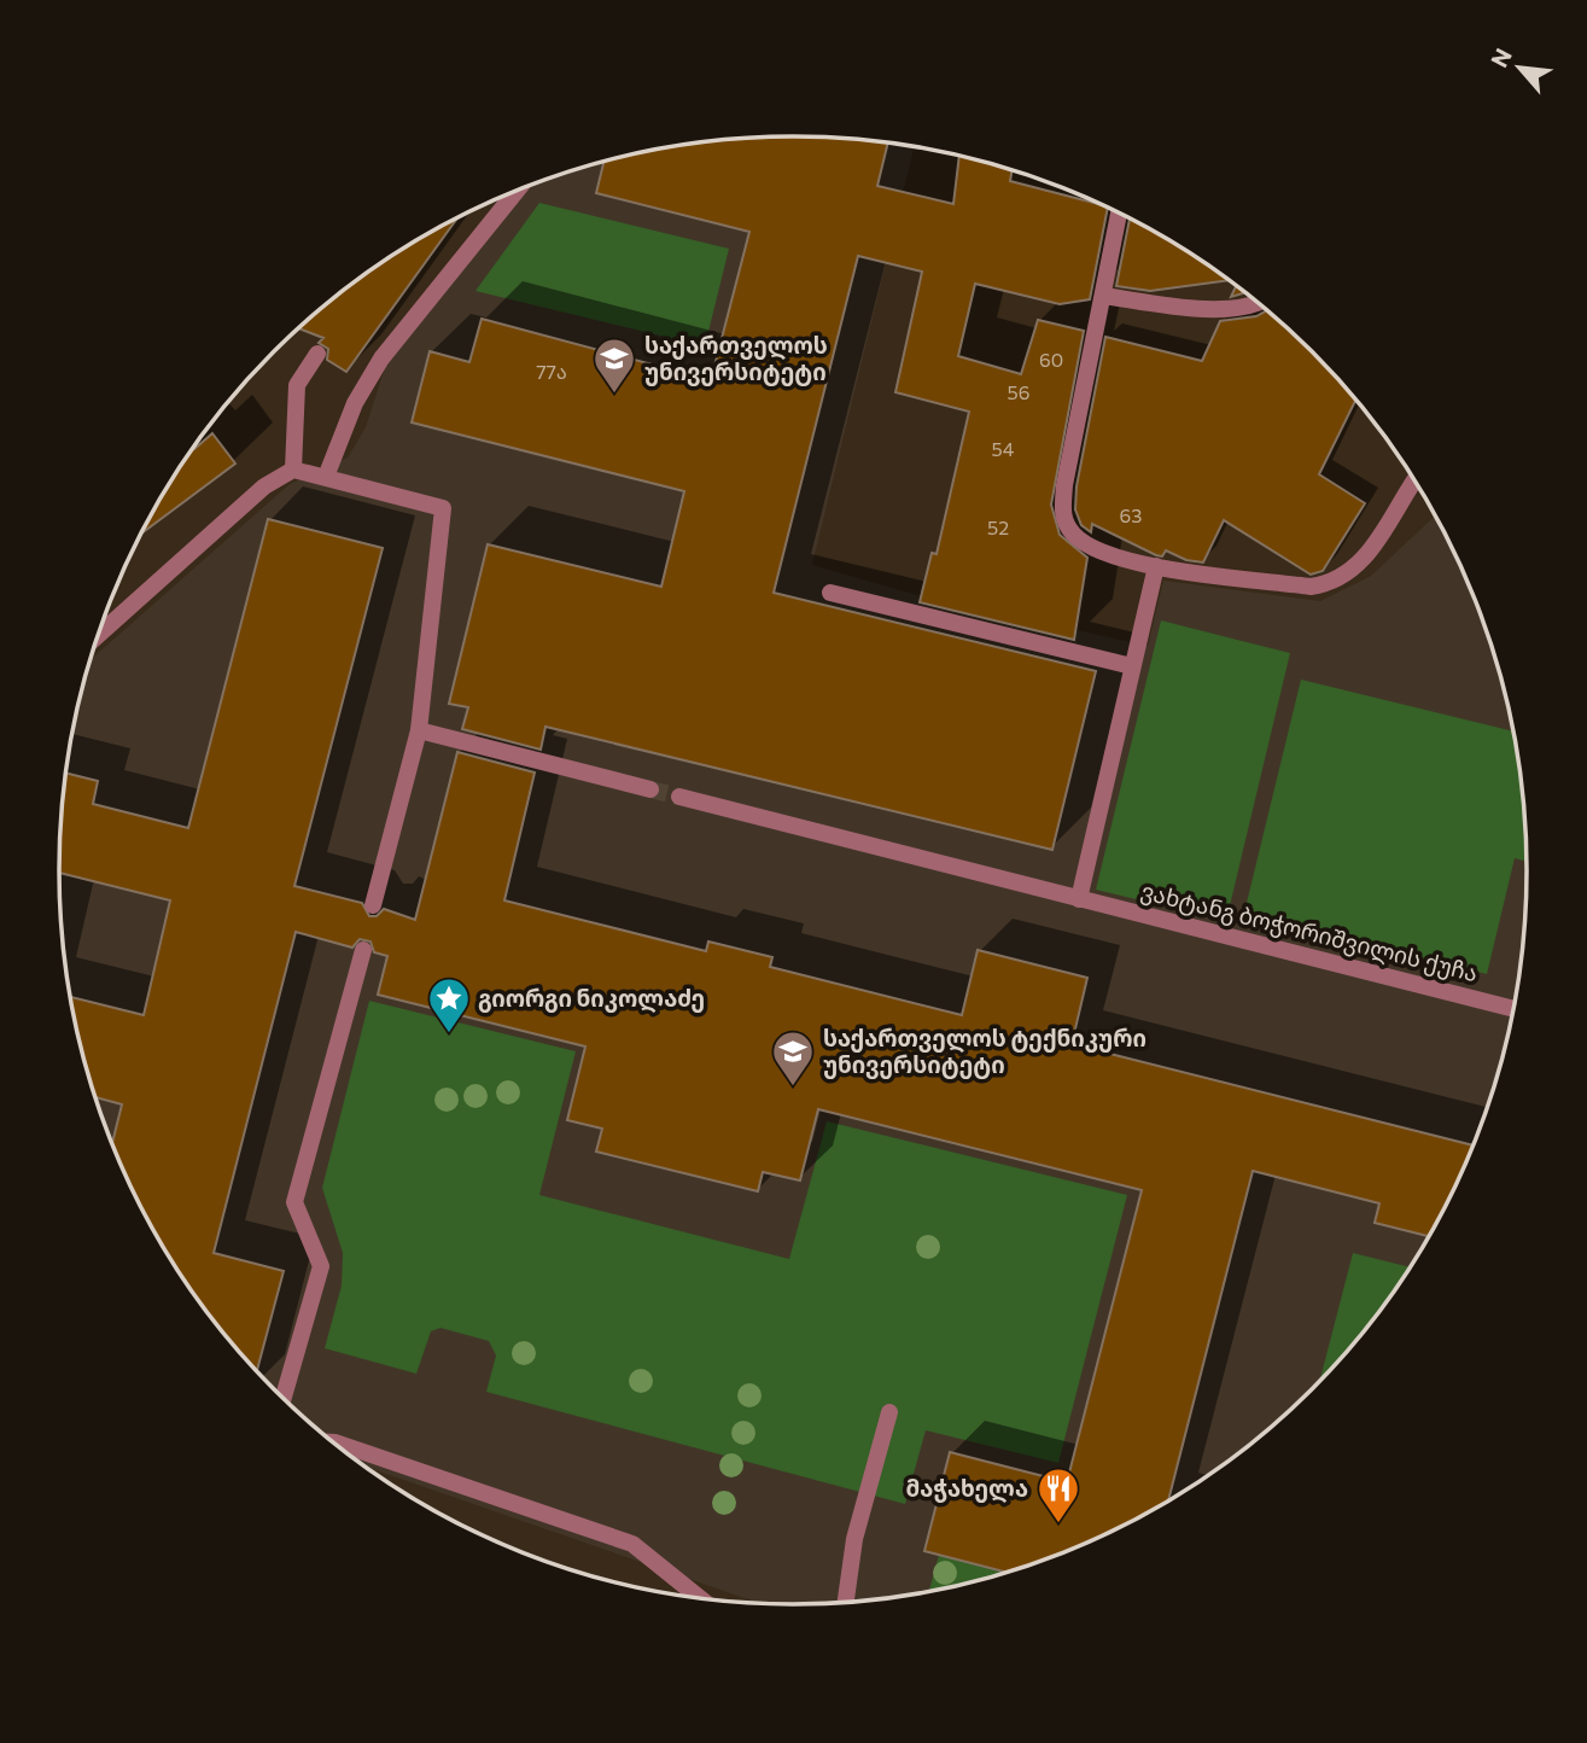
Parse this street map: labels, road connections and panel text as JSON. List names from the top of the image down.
{
  "streets": {
    "street": ["ვახტანგ ბოჭორიშვილის ქუჩა"]
  },
  "places": {
    "school or university": ["საქართველოს უნივერსიტეტი", "საქართველოს ტექნიკური უნივერსიტეტი"],
    "place": ["გიორგი ნიკოლაძე"],
    "restaurant": ["მაჭახელა"]
  },
  "house_numbers": [
    "60",
    "77ა",
    "56",
    "54",
    "63",
    "52"
  ],
  "north": "top left"
}
